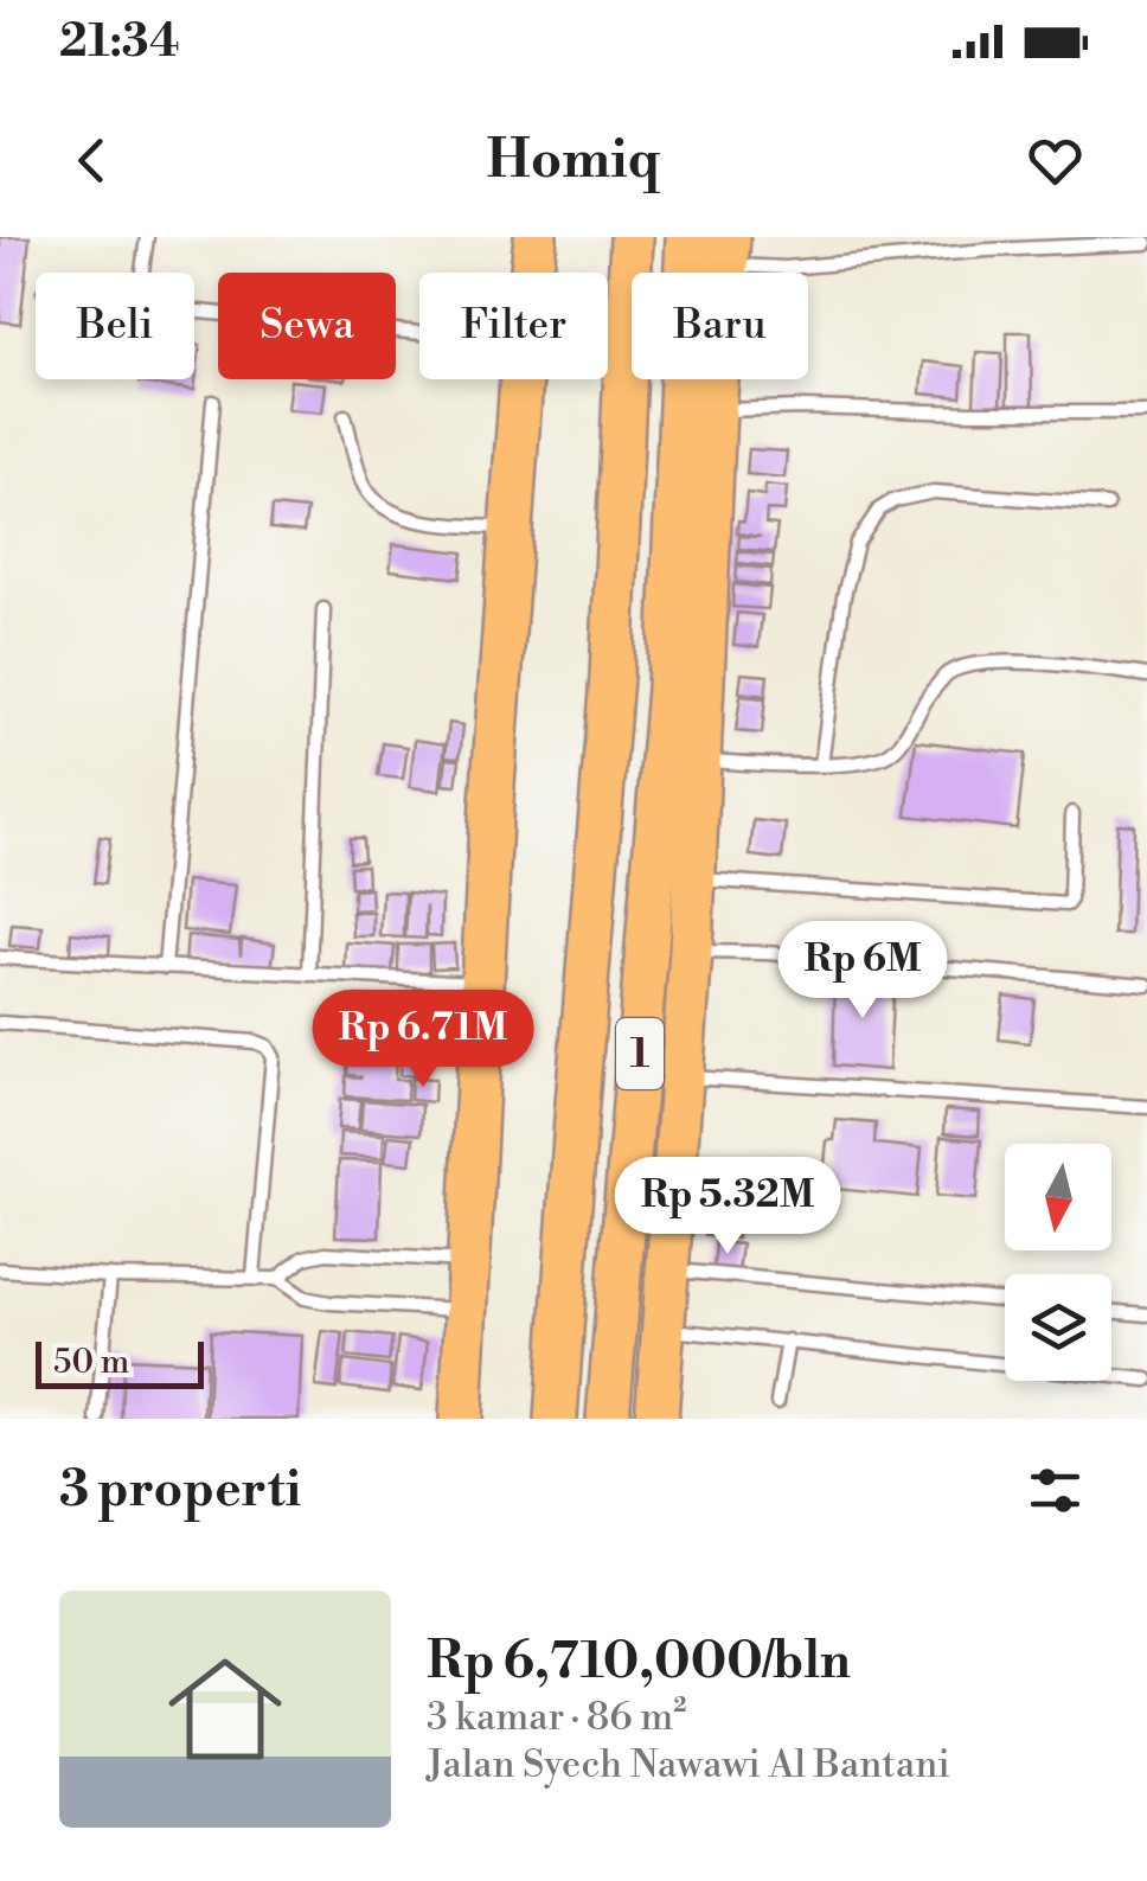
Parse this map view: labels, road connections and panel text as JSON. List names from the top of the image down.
{
  "streets": {
    "highway": ["1"]
  },
  "scale_bar": "50 m",
  "north": "bottom",
  "page": {
    "status": "21:34",
    "header": "Homiq",
    "chip": [
      "Beli",
      "Sewa",
      "Filter",
      "Baru"
    ],
    "price": ["Rp 6M", "Rp 6.71M", "Rp 5.32M"],
    "scale": "50 m",
    "heading": "3 properti",
    "list": [
      {
        "name": "Rp 6,710,000/bln",
        "note": "3 kamar · 86 m² · Jalan Syech Nawawi Al Bantani"
      }
    ]
  }
}
